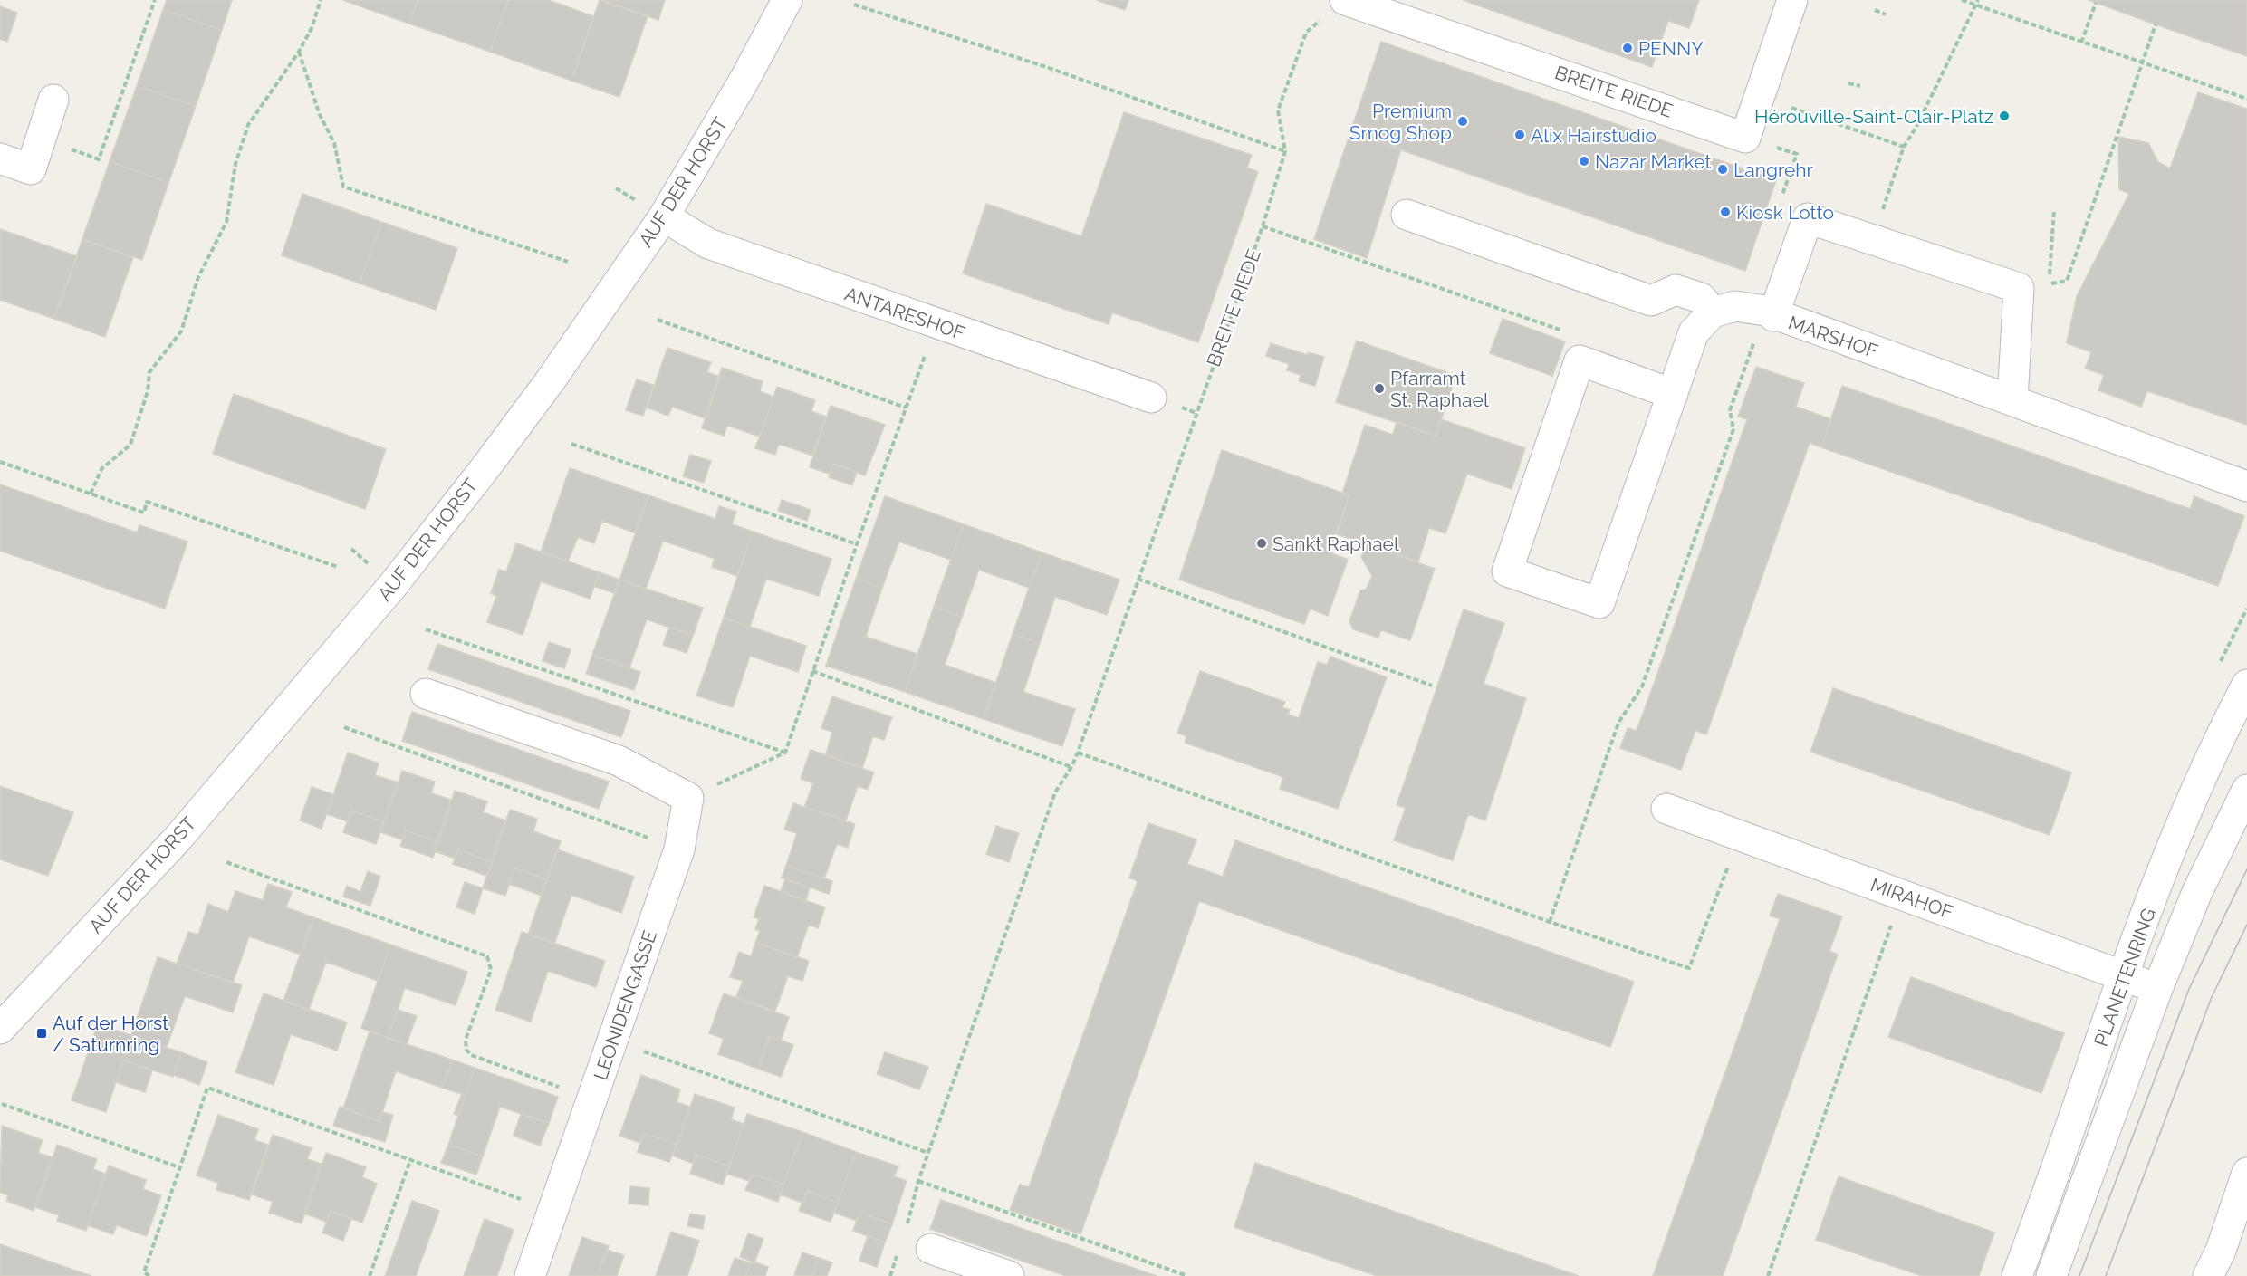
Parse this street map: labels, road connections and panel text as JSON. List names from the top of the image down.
{
  "streets": {
    "street": [
      "BREITE RIEDE",
      "AUF DER HORST",
      "ANTARESHOF",
      "MARSHOF",
      "MIRAHOF",
      "PLANETENRING",
      "LEONIDENGASSE"
    ]
  },
  "crossings": [
    ["AUF DER HORST", "ANTARESHOF"],
    ["MIRAHOF", "PLANETENRING"]
  ],
  "places": {
    "other": [
      "PENNY",
      "Hérouville-Saint-Clair-Platz",
      "Premium Smog Shop",
      "Alix Hairstudio",
      "Nazar Market",
      "Langrehr",
      "Kiosk Lotto",
      "Pfarramt St. Raphael",
      "Sankt Raphael"
    ],
    "transit": ["Auf der Horst / Saturnring"]
  }
}
